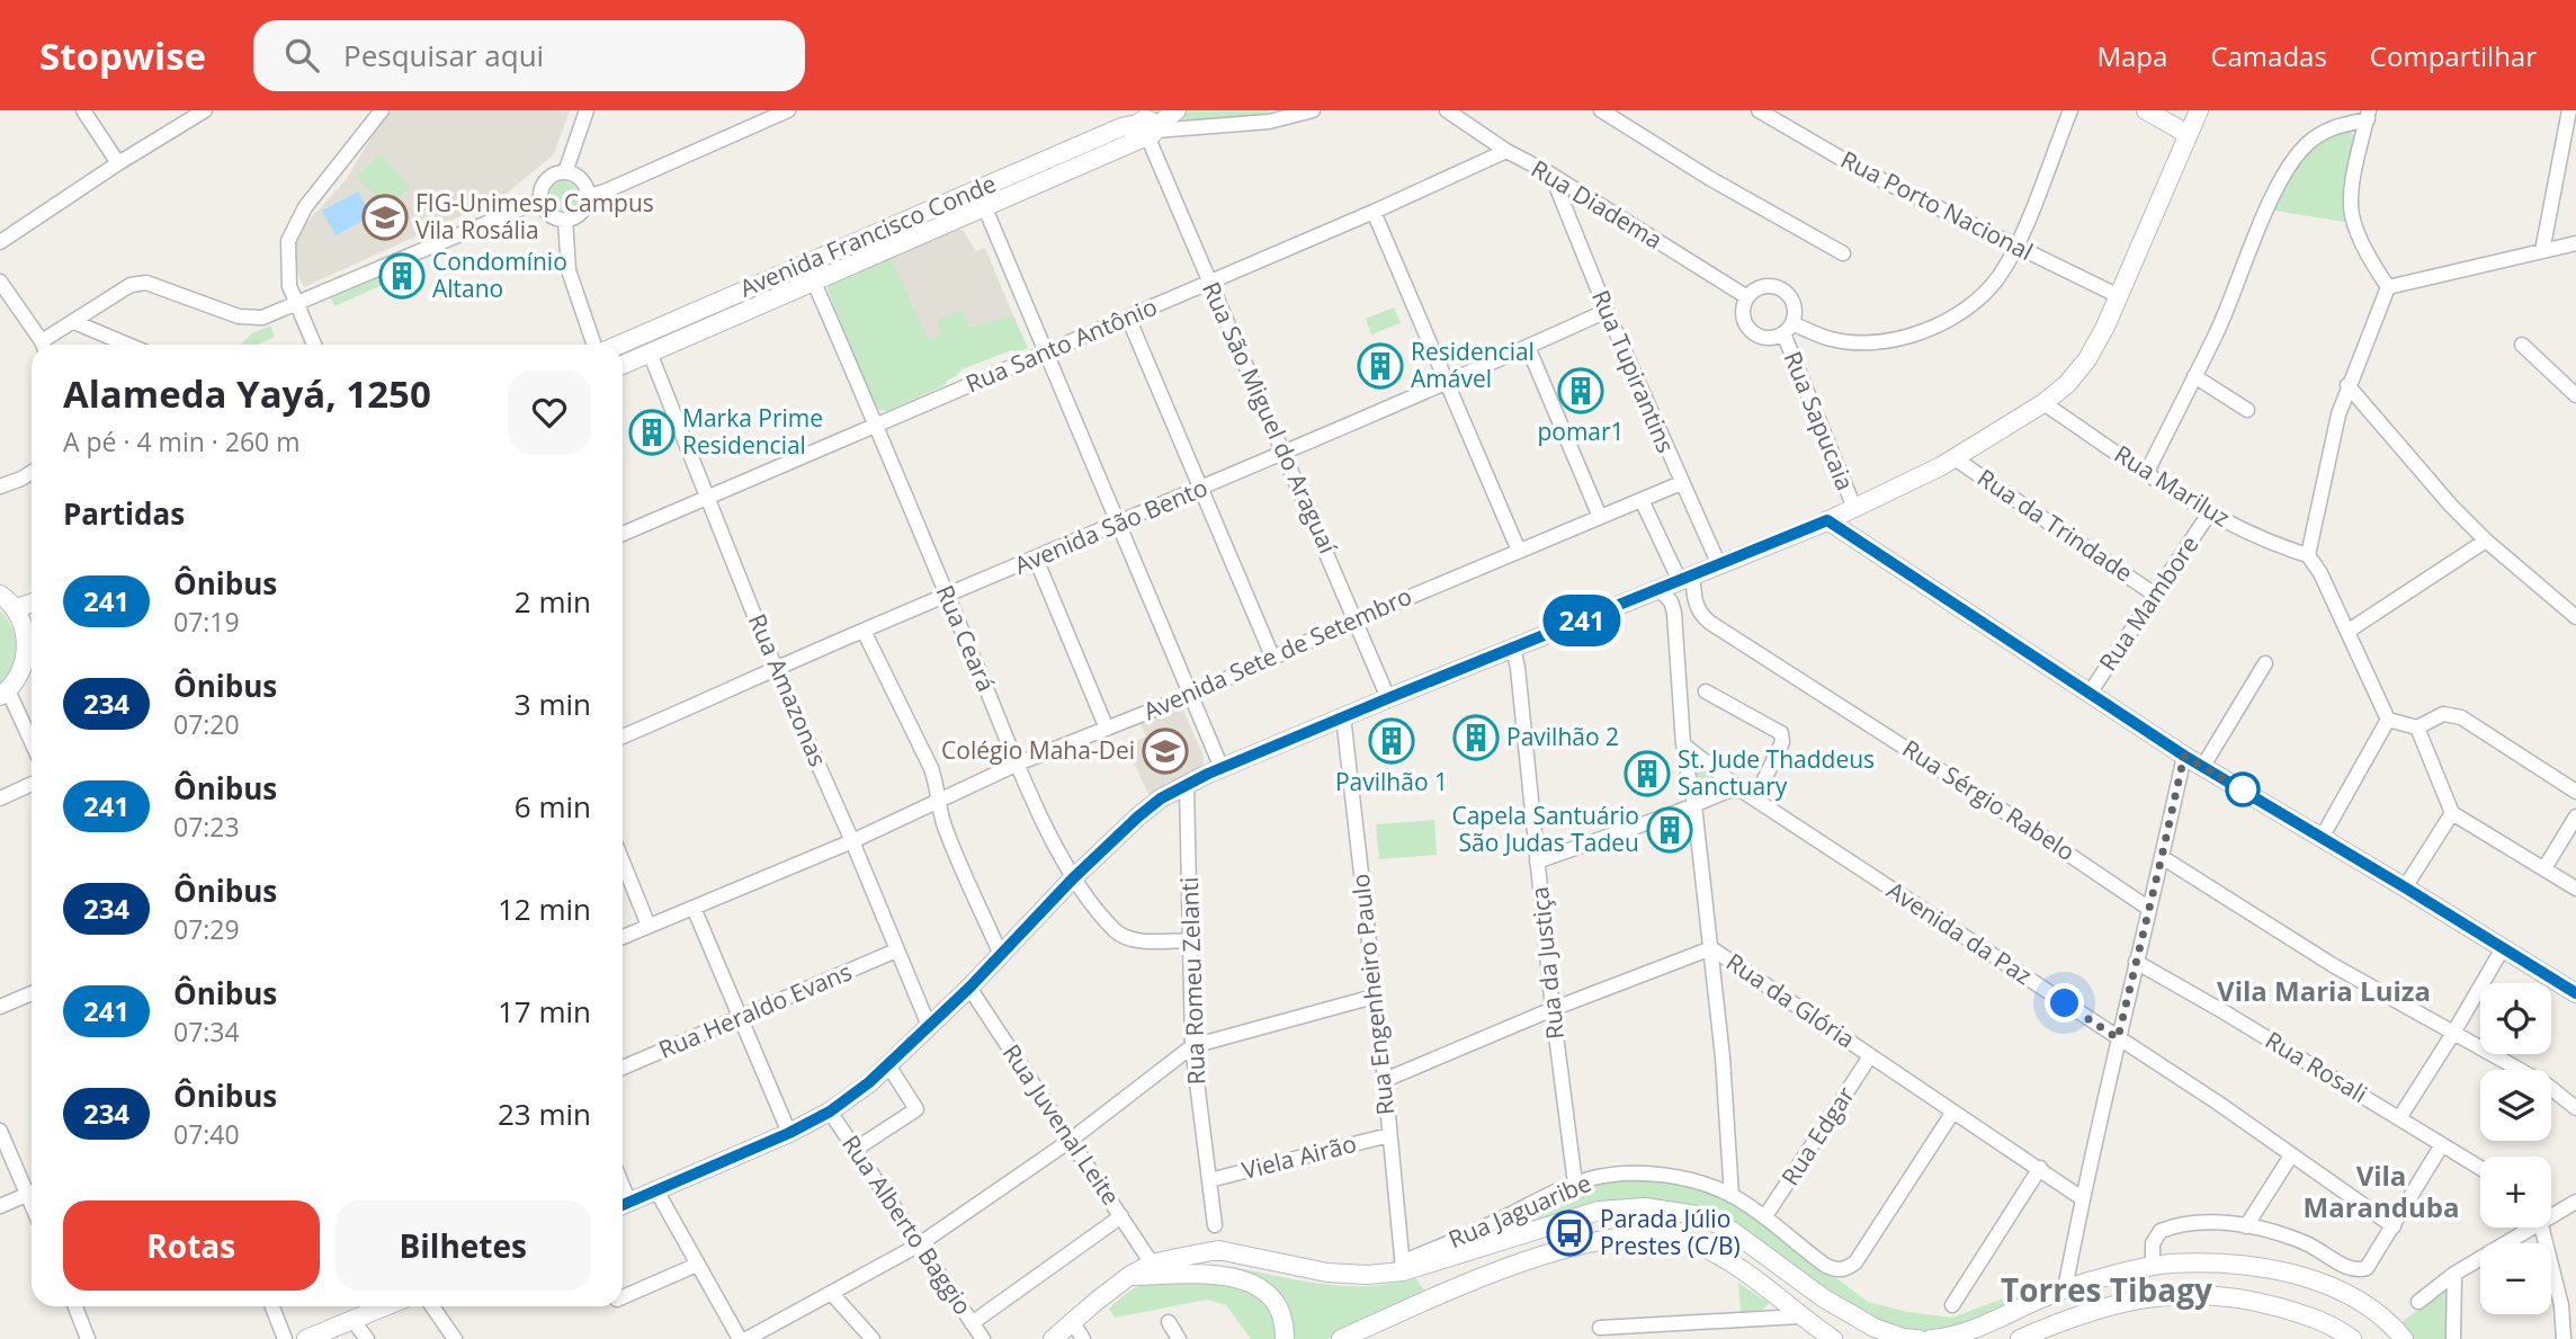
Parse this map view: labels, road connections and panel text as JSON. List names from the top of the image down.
{
  "streets": {
    "main road": ["Avenida Francisco Conde"],
    "street": [
      "Rua Diadema",
      "Rua Porto Nacional",
      "Rua Santo Antônio",
      "Rua Tupirantins",
      "Rua São Miguel do Araguaí",
      "Rua Sapucaia",
      "Rua Mariluz",
      "Rua da Trindade",
      "Avenida São Bento",
      "Rua Mambore",
      "Rua Ceará",
      "Avenida Sete de Setembro",
      "Rua Amazonas",
      "Rua Sérgio Rabelo",
      "Avenida da Paz",
      "Rua da Justiça",
      "Rua Romeu Zelanti",
      "Rua Engenheiro Paulo",
      "Rua da Glória",
      "Rua Heraldo Evans",
      "Rua Rosali",
      "Rua Juvenal Leite",
      "Rua Edgar",
      "Viela Airão",
      "Rua Jaguaribe",
      "Rua Alberto Baggio"
    ]
  },
  "crossings": [
    ["Rua Diadema", "Rua Santo Antônio"],
    ["Rua Diadema", "Rua Tupirantins"],
    ["Rua Diadema", "Rua Sapucaia"],
    ["Avenida Francisco Conde", "Rua São Miguel do Araguaí"],
    ["Avenida Francisco Conde", "Rua Ceará"],
    ["Avenida Francisco Conde", "Rua Amazonas"],
    ["Rua Santo Antônio", "Rua São Miguel do Araguaí"],
    ["Rua Santo Antônio", "Rua Ceará"],
    ["Rua Santo Antônio", "Rua Amazonas"],
    ["Rua Tupirantins", "Avenida São Bento"],
    ["Rua Tupirantins", "Avenida Sete de Setembro"],
    ["Rua São Miguel do Araguaí", "Avenida São Bento"],
    ["Rua São Miguel do Araguaí", "Avenida Sete de Setembro"],
    ["Rua Mariluz", "Rua Mambore"],
    ["Rua da Trindade", "Rua Mambore"],
    ["Avenida São Bento", "Rua Ceará"],
    ["Avenida São Bento", "Rua Amazonas"],
    ["Rua Ceará", "Avenida Sete de Setembro"],
    ["Rua Ceará", "Rua Romeu Zelanti"],
    ["Avenida Sete de Setembro", "Rua Amazonas"],
    ["Rua Amazonas", "Rua Heraldo Evans"],
    ["Rua da Justiça", "Rua da Glória"],
    ["Rua da Justiça", "Rua Jaguaribe"],
    ["Rua Romeu Zelanti", "Viela Airão"],
    ["Rua Engenheiro Paulo", "Rua da Glória"],
    ["Rua Engenheiro Paulo", "Viela Airão"],
    ["Rua Engenheiro Paulo", "Rua Jaguaribe"],
    ["Rua da Glória", "Rua Edgar"],
    ["Rua da Glória", "Rua Jaguaribe"],
    ["Rua Edgar", "Rua Jaguaribe"]
  ],
  "districts": ["Vila Maria Luiza", "Vila Maranduba", "Torres Tibagy"],
  "places": {
    "school or university": ["FIG-Unimesp Campus Vila Rosália", "Colégio Maha-Dei"],
    "building": [
      "Condomínio Altano",
      "Residencial Amável",
      "pomar1",
      "Marka Prime Residencial",
      "Pavilhão 2",
      "Pavilhão 1",
      "St. Jude Thaddeus Sanctuary",
      "Capela Santuário São Judas Tadeu"
    ],
    "bus stop": ["Parada Júlio Prestes (C/B)"]
  },
  "lines": ["bus line 241"],
  "page": {
    "header": "Stopwise",
    "search": "Pesquisar aqui",
    "nav": ["Mapa", "Camadas", "Compartilhar"],
    "on_map": "241",
    "heading": [
      ["Alameda Yayá, 1250", "A pé · 4 min · 260 m"],
      "Partidas"
    ],
    "list": [
      {
        "mark": "241",
        "name": "Ônibus",
        "note": "07:19",
        "value": "2 min"
      },
      {
        "mark": "234",
        "name": "Ônibus",
        "note": "07:20",
        "value": "3 min"
      },
      {
        "mark": "241",
        "name": "Ônibus",
        "note": "07:23",
        "value": "6 min"
      },
      {
        "mark": "234",
        "name": "Ônibus",
        "note": "07:29",
        "value": "12 min"
      },
      {
        "mark": "241",
        "name": "Ônibus",
        "note": "07:34",
        "value": "17 min"
      },
      {
        "mark": "234",
        "name": "Ônibus",
        "note": "07:40",
        "value": "23 min"
      }
    ],
    "map_buttons": ["+", "−"],
    "buttons": ["Rotas", "Bilhetes"]
  }
}
